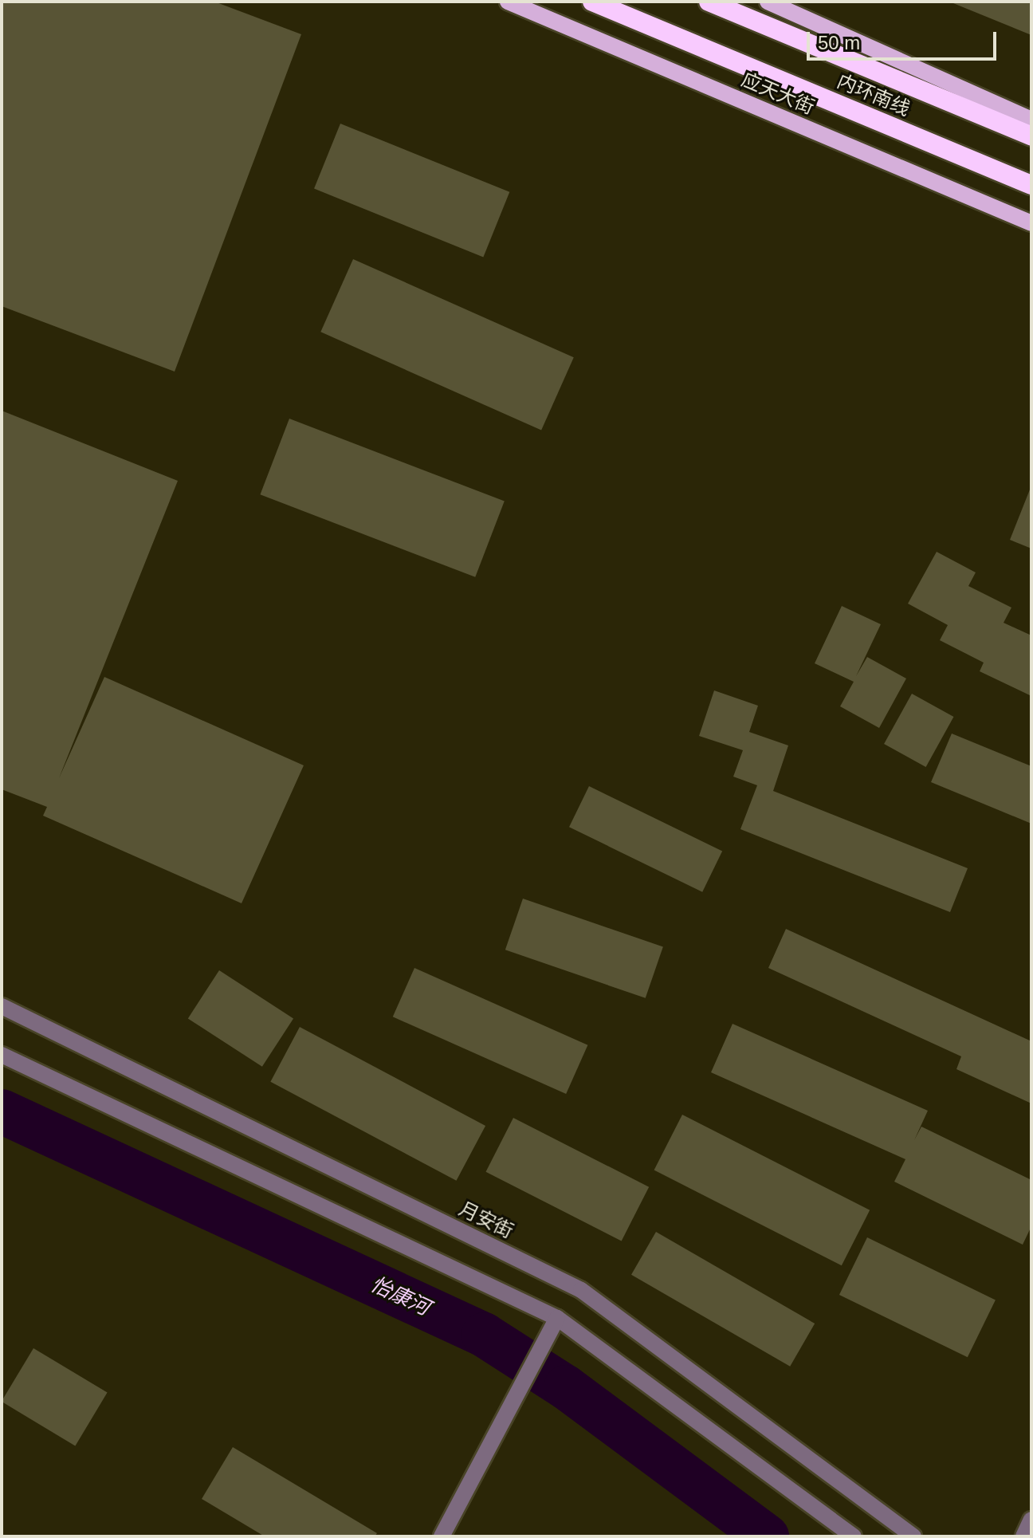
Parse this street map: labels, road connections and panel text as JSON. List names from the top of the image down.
{
  "streets": {
    "highway": ["内环南线"],
    "main road": ["应天大街"],
    "street": ["月安街"]
  },
  "water": ["怡康河"],
  "scale_bar": "50 m"
}
